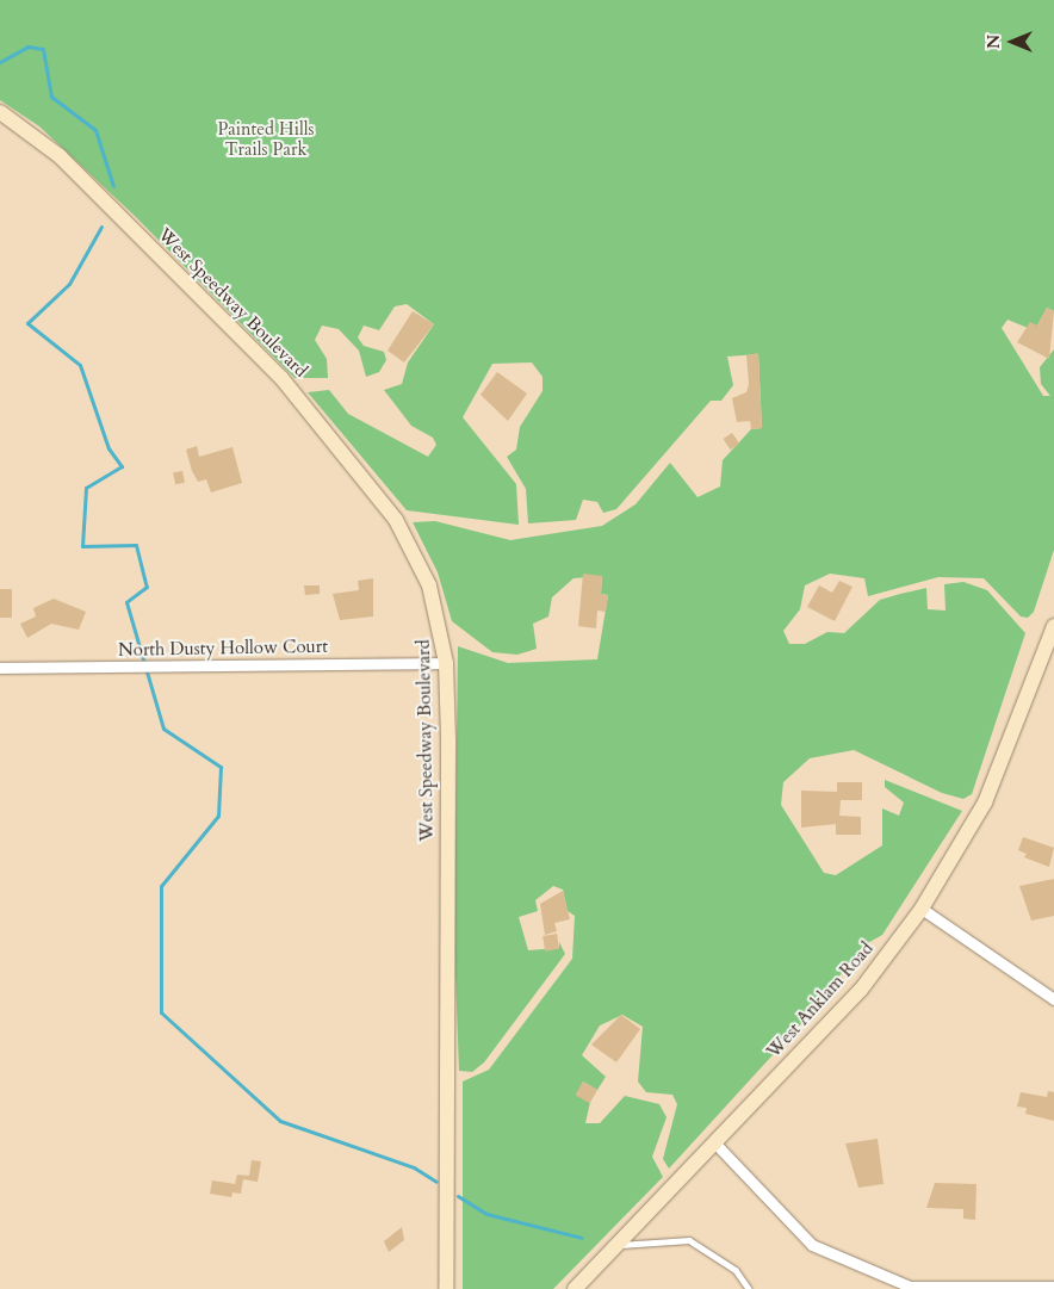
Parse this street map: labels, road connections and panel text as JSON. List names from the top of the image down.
{
  "streets": {
    "main road": ["West Speedway Boulevard", "West Anklam Road"],
    "street": ["North Dusty Hollow Court"]
  },
  "crossings": [
    ["West Speedway Boulevard", "North Dusty Hollow Court"]
  ],
  "parks": ["Painted Hills Trails Park"],
  "north": "left"
}
